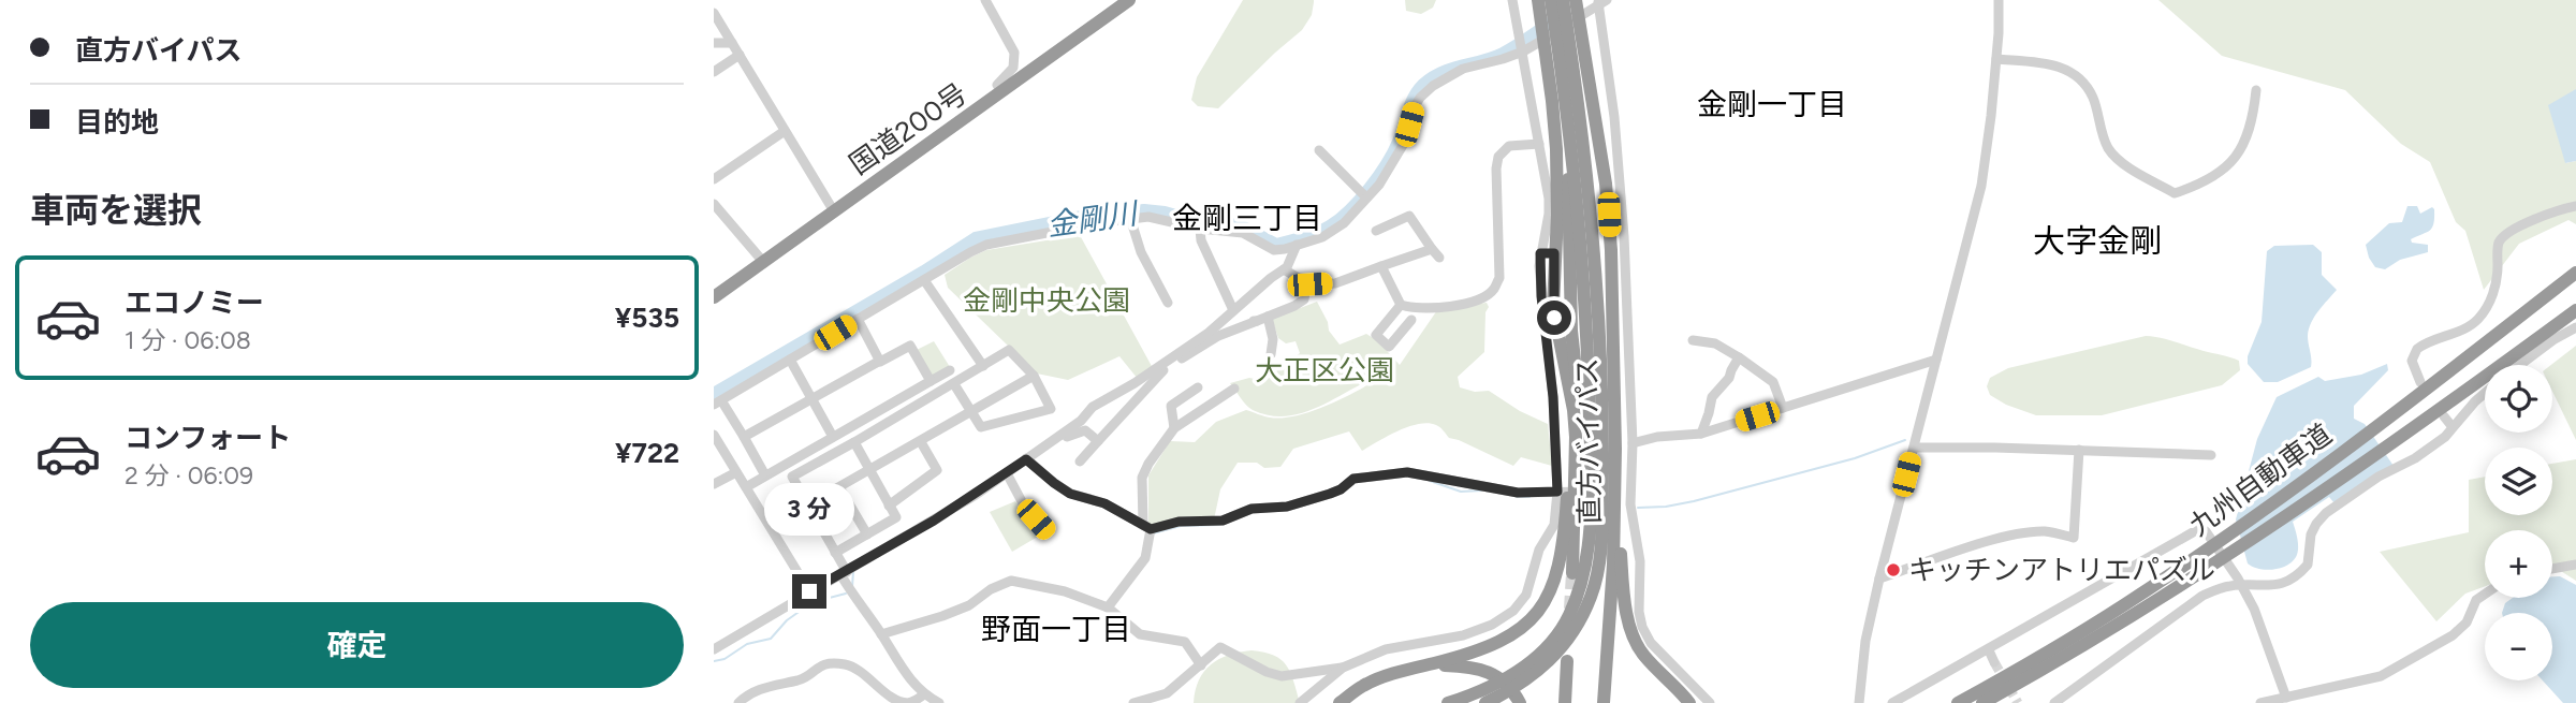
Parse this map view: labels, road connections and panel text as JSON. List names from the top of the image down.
{
  "streets": {
    "highway": ["国道200号", "直方バイパス", "九州自動車道"]
  },
  "districts": [
    "金剛一丁目",
    "金剛三丁目",
    "大字金剛",
    "野面一丁目"
  ],
  "water": ["金剛川"],
  "parks": ["金剛中央公園", "大正区公園"],
  "places": ["キッチンアトリエパズル"],
  "page": {
    "banner": ["直方バイパス", "目的地"],
    "heading": "車両を選択",
    "list": [
      {
        "name": "エコノミー",
        "note": "1 分 · 06:08",
        "value": "¥535"
      },
      {
        "name": "コンフォート",
        "note": "2 分 · 06:09",
        "value": "¥722"
      }
    ],
    "map_buttons": ["+", "−"],
    "bubble": "3 分",
    "buttons": "確定"
  }
}
